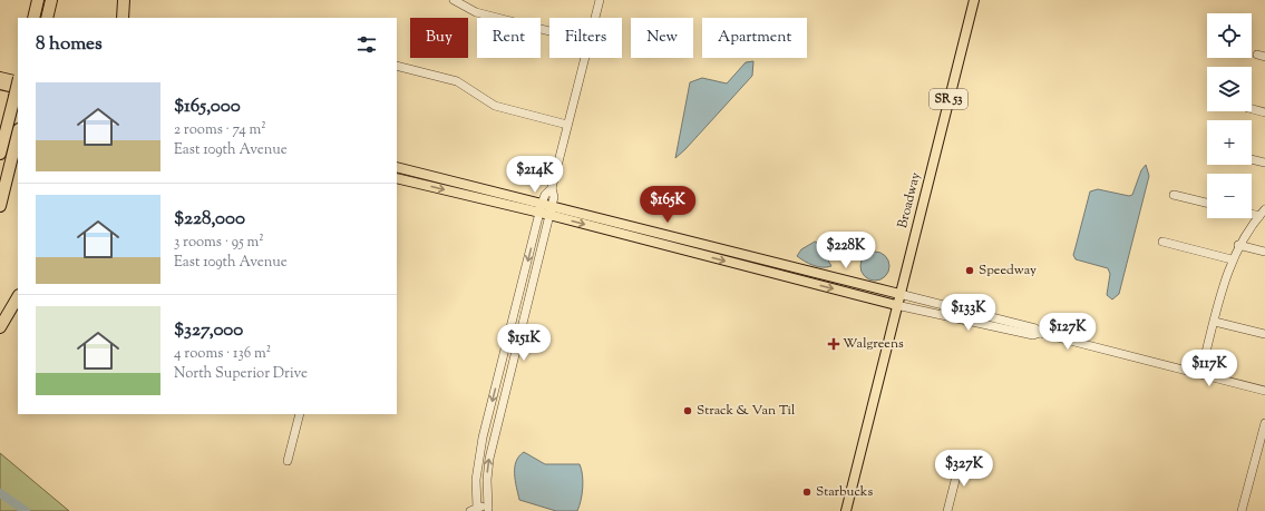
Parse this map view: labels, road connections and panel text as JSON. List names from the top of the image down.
{
  "streets": {
    "main road": ["SR 53", "Broadway"]
  },
  "places": {
    "other": ["Speedway", "Strack & Van Til", "Starbucks"],
    "health": ["Walgreens"]
  },
  "page": {
    "map_buttons": ["+", "−"],
    "chip": [
      "Buy",
      "Rent",
      "Filters",
      "New",
      "Apartment"
    ],
    "heading": "8 homes",
    "list": [
      {
        "name": "$165,000",
        "note": "2 rooms · 74 m² · East 109th Avenue"
      },
      {
        "name": "$228,000",
        "note": "3 rooms · 95 m² · East 109th Avenue"
      },
      {
        "name": "$327,000",
        "note": "4 rooms · 136 m² · North Superior Drive"
      }
    ],
    "price": [
      "$214K",
      "$165K",
      "$228K",
      "$133K",
      "$127K",
      "$151K",
      "$117K",
      "$327K"
    ]
  }
}
